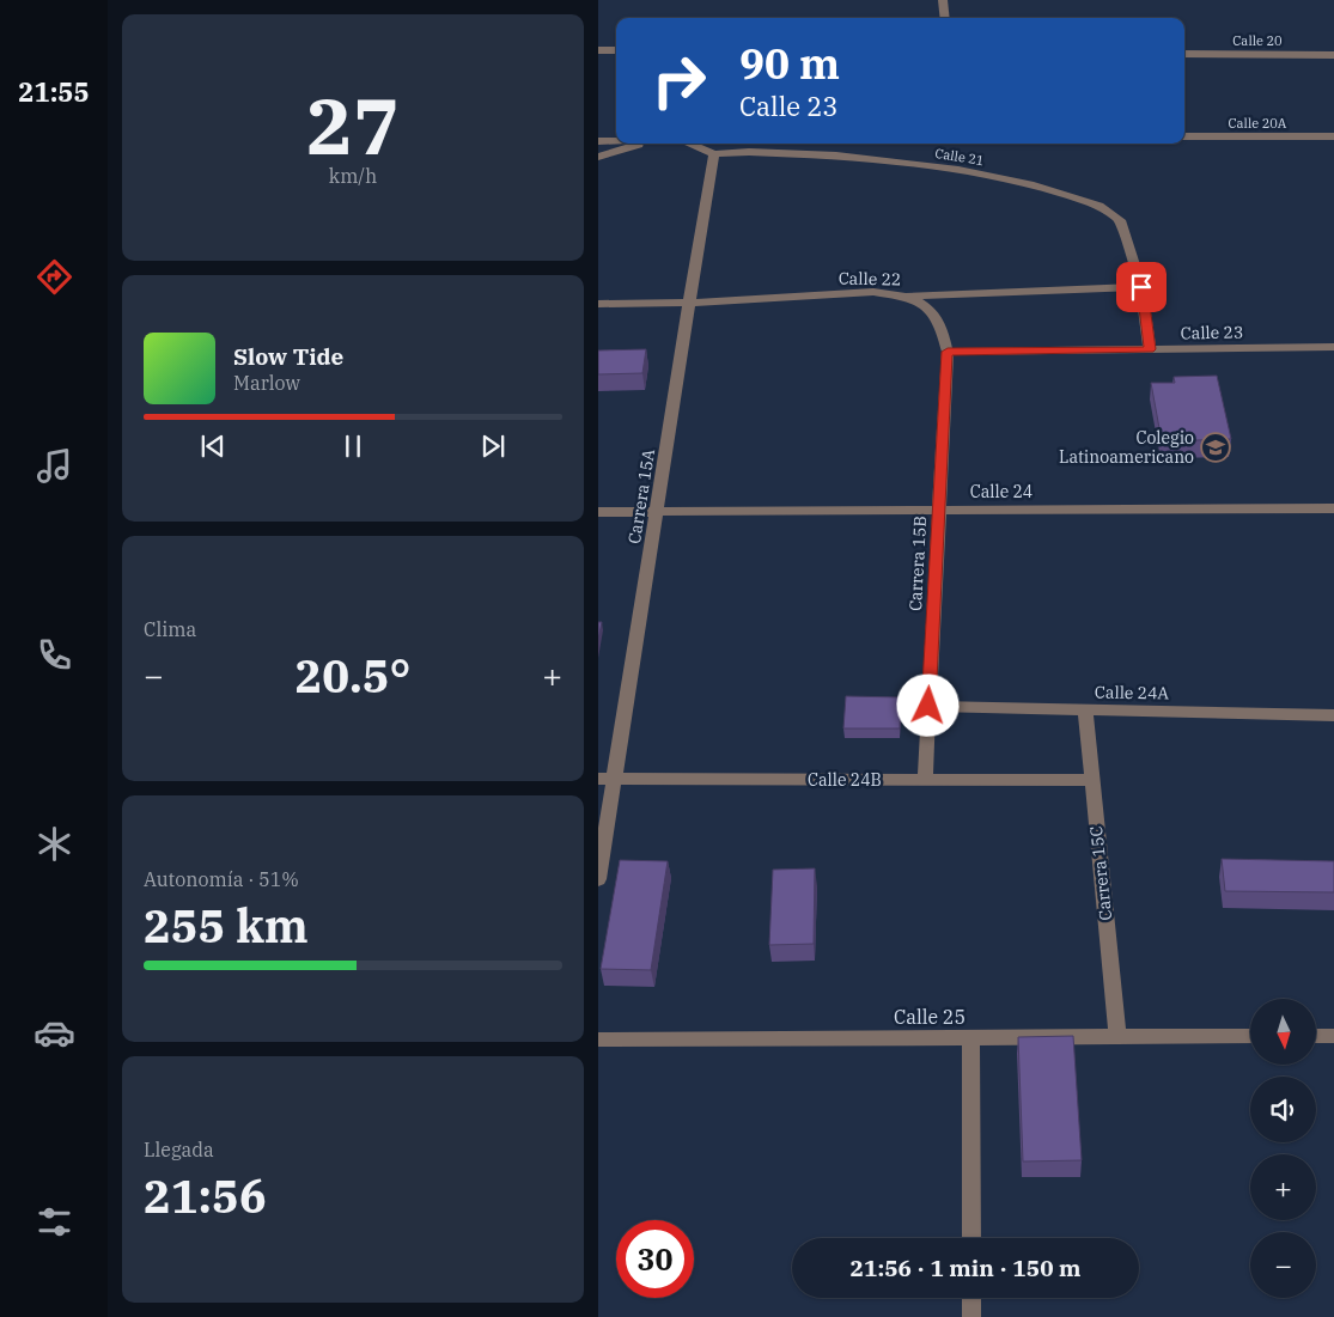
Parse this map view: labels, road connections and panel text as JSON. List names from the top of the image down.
{
  "streets": {
    "street": [
      "Calle 20",
      "Calle 20A",
      "Calle 21",
      "Calle 22",
      "Calle 23",
      "Calle 24",
      "Carrera 15A",
      "Carrera 15B",
      "Calle 24A",
      "Calle 24B",
      "Carrera 15C",
      "Calle 25"
    ]
  },
  "crossings": [
    ["Calle 21", "Calle 22"],
    ["Calle 21", "Carrera 15A"],
    ["Calle 22", "Carrera 15A"],
    ["Calle 22", "Carrera 15B"],
    ["Calle 23", "Carrera 15B"],
    ["Calle 24", "Carrera 15A"],
    ["Calle 24", "Carrera 15B"],
    ["Carrera 15A", "Calle 24B"],
    ["Carrera 15B", "Calle 24A"],
    ["Carrera 15B", "Calle 24B"],
    ["Calle 24A", "Carrera 15C"],
    ["Calle 24B", "Carrera 15C"],
    ["Carrera 15C", "Calle 25"]
  ],
  "places": {
    "school or university": ["Colegio Latinoamericano"]
  },
  "north": "bottom",
  "page": {
    "tabs": "21:55",
    "tile": [
      ["27", "km/h"],
      "Clima",
      ["Autonomía · 51%", "255 km"],
      ["Llegada", "21:56"]
    ],
    "turn": ["90 m", "Calle 23"],
    "song": ["Slow Tide", "Marlow"],
    "heat": ["−", "20.5°", "+"],
    "map_buttons": ["+", "−"],
    "limit": "30",
    "trip": "21:56 · 1 min · 150 m"
  }
}
